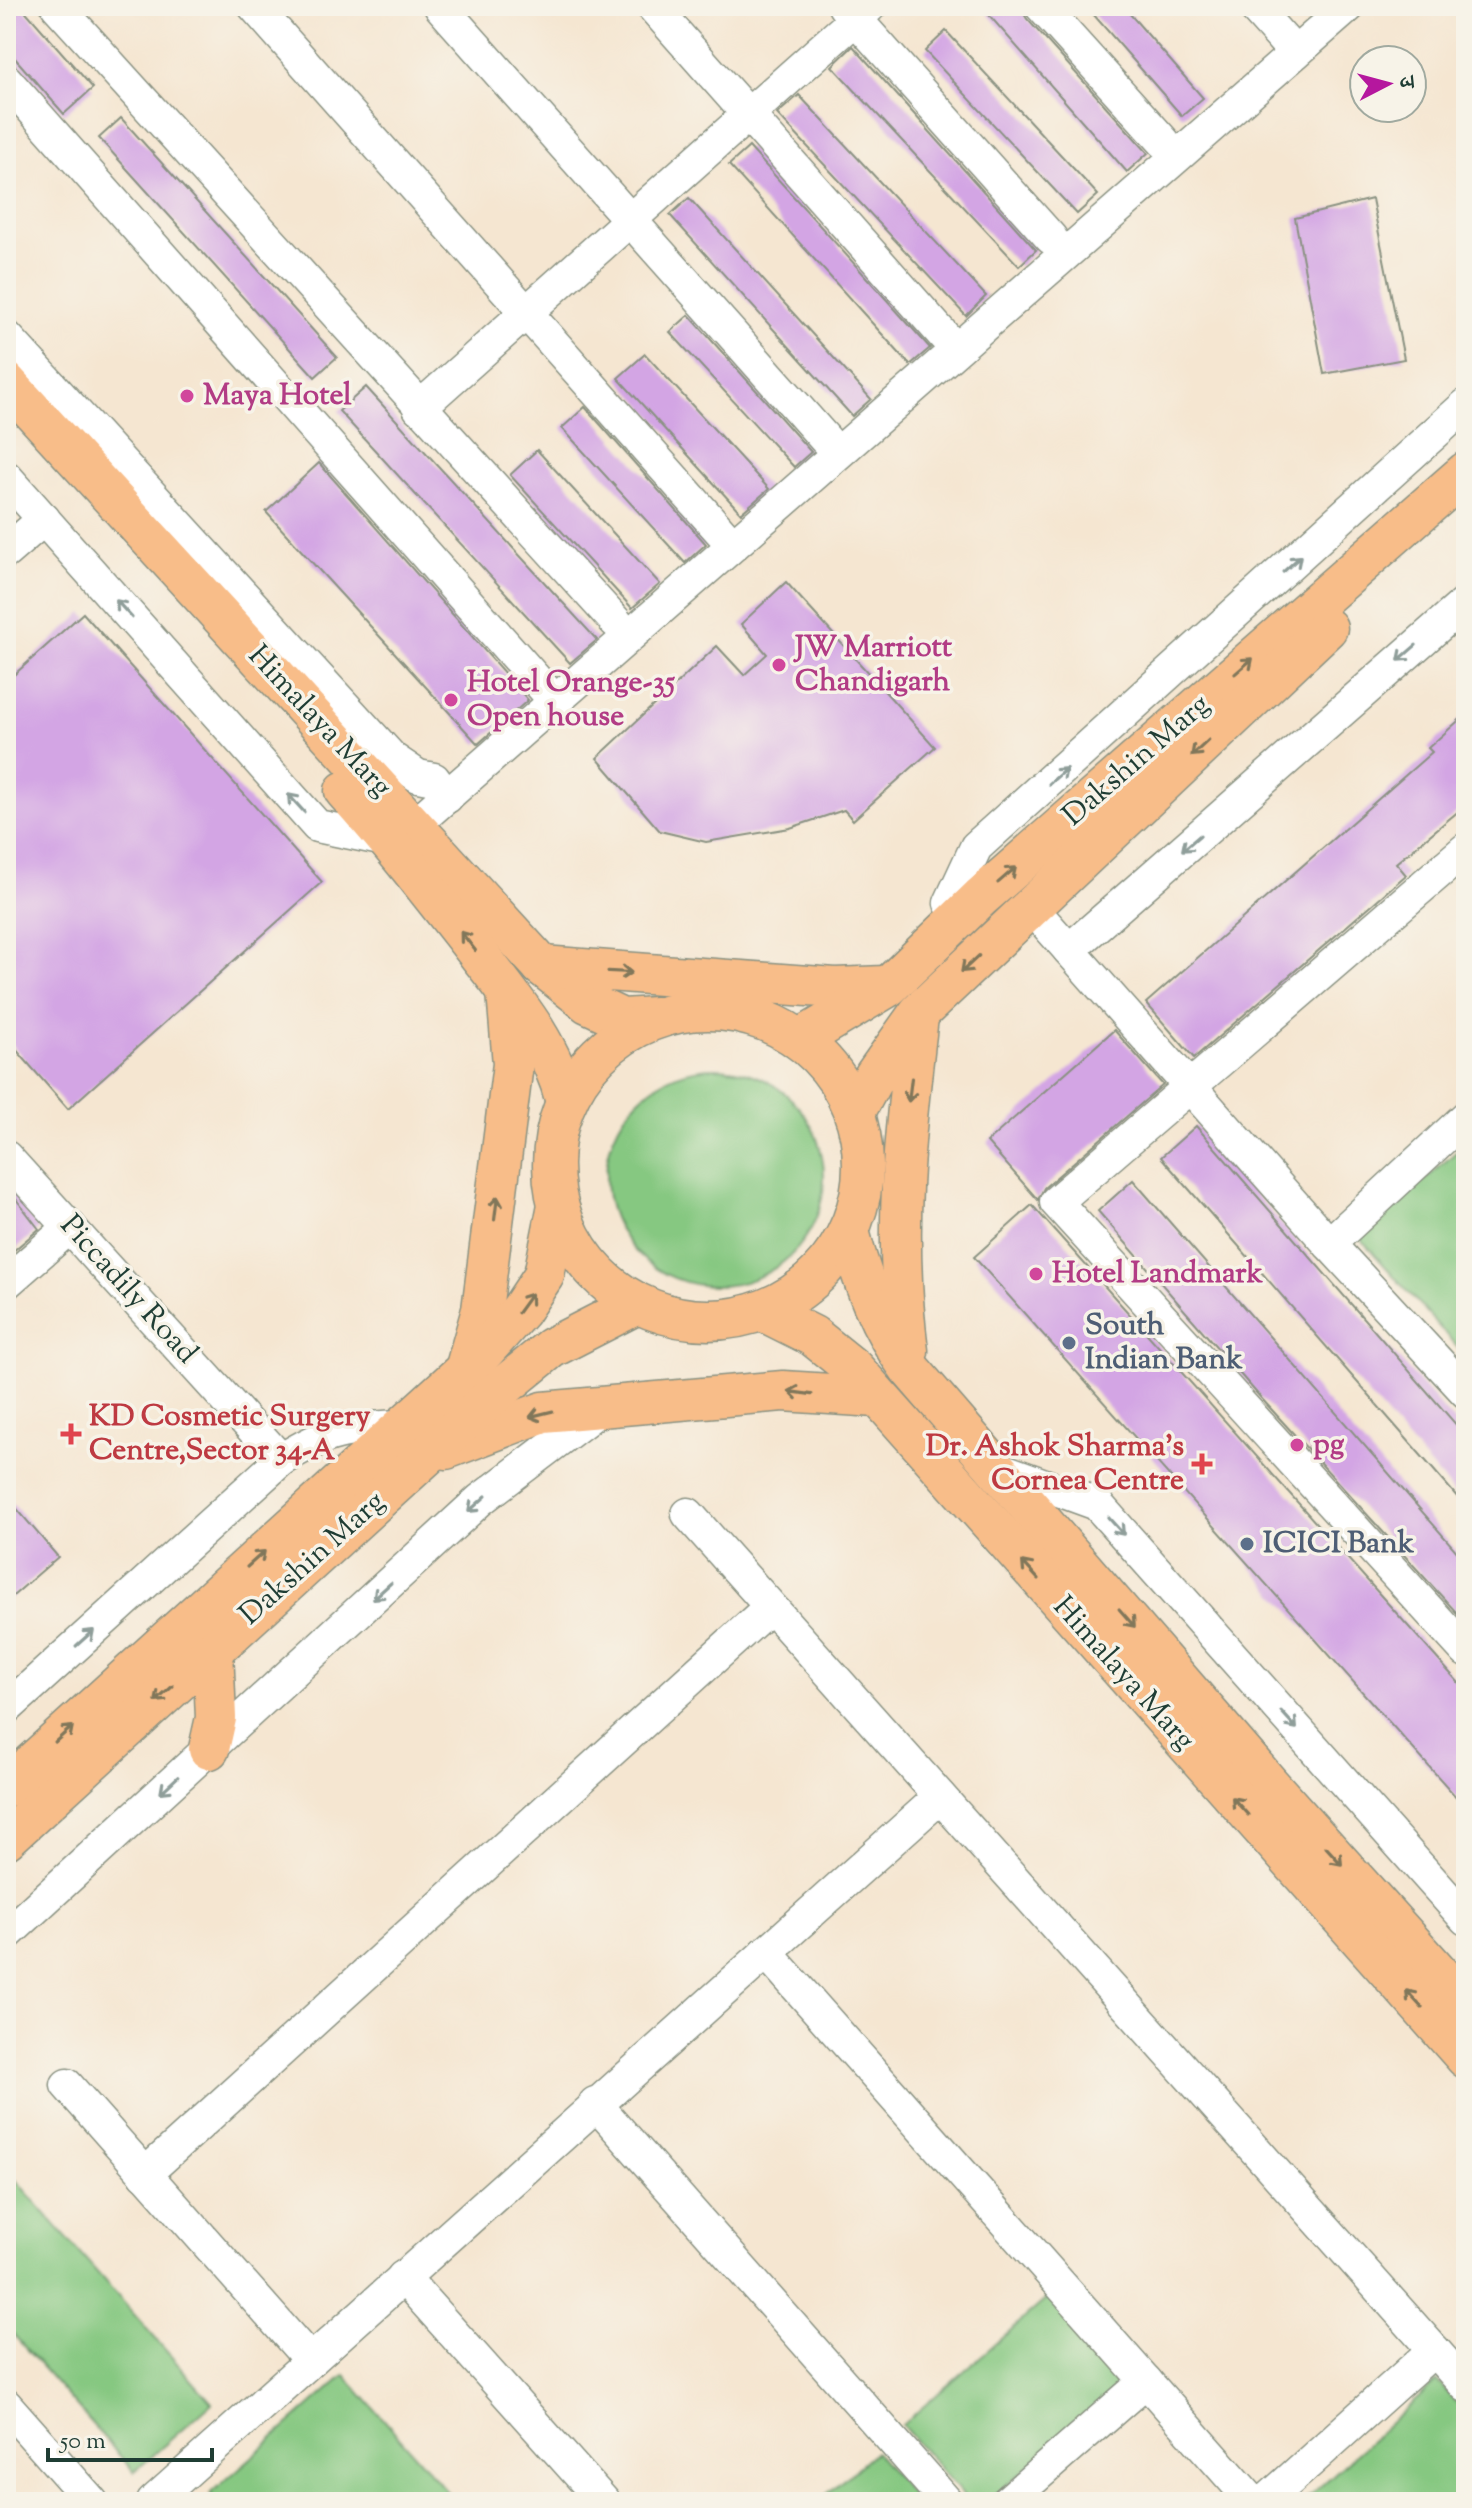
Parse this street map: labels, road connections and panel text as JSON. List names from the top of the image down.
{
  "streets": {
    "main road": ["Himalaya Marg", "Dakshin Marg"],
    "street": ["Piccadily Road"]
  },
  "places": {
    "other": [
      "Maya Hotel",
      "JW Marriott Chandigarh",
      "Hotel Orange-35 Open house",
      "Hotel Landmark",
      "South Indian Bank",
      "pg",
      "ICICI Bank"
    ],
    "health": ["KD Cosmetic Surgery Centre,Sector 34-A", "Dr. Ashok Sharma's Cornea Centre"]
  },
  "scale_bar": "50 m",
  "north": "right"
}
